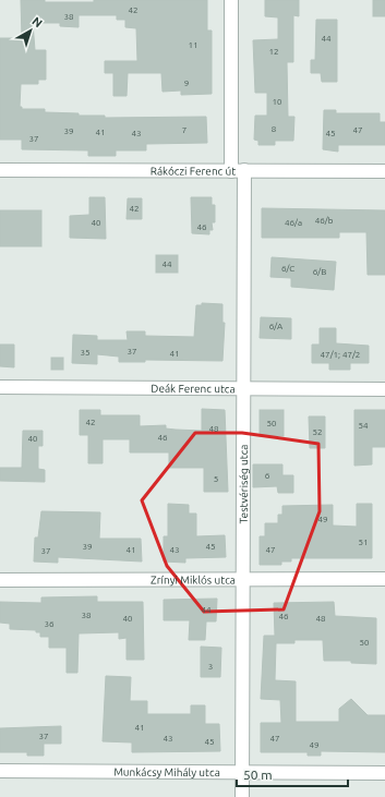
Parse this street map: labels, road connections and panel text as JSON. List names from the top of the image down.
{
  "streets": {
    "street": [
      "Rákóczi Ferenc út",
      "Deák Ferenc utca",
      "Testvériség utca",
      "Zrínyi Miklós utca",
      "Munkácsy Mihály utca"
    ]
  },
  "crossings": [
    ["Rákóczi Ferenc út", "Testvériség utca"],
    ["Deák Ferenc utca", "Testvériség utca"],
    ["Testvériség utca", "Zrínyi Miklós utca"],
    ["Testvériség utca", "Munkácsy Mihály utca"]
  ],
  "house_numbers": [
    "42",
    "38",
    "44",
    "11",
    "12",
    "9",
    "10",
    "8",
    "7",
    "47",
    "39",
    "41",
    "43",
    "45",
    "37",
    "42",
    "46/b",
    "40",
    "46/a",
    "46",
    "44",
    "6/C",
    "6/B",
    "6/A",
    "37",
    "35",
    "41",
    "47/1; 47/2",
    "42",
    "50",
    "54",
    "48",
    "52",
    "46",
    "40",
    "6",
    "5",
    "49",
    "51",
    "39",
    "45",
    "41",
    "43",
    "47",
    "37",
    "44",
    "38",
    "46",
    "40",
    "48",
    "36",
    "50",
    "3",
    "41",
    "37",
    "43",
    "47",
    "45",
    "49"
  ],
  "scale_bar": "50 m",
  "north": "top right"
}
